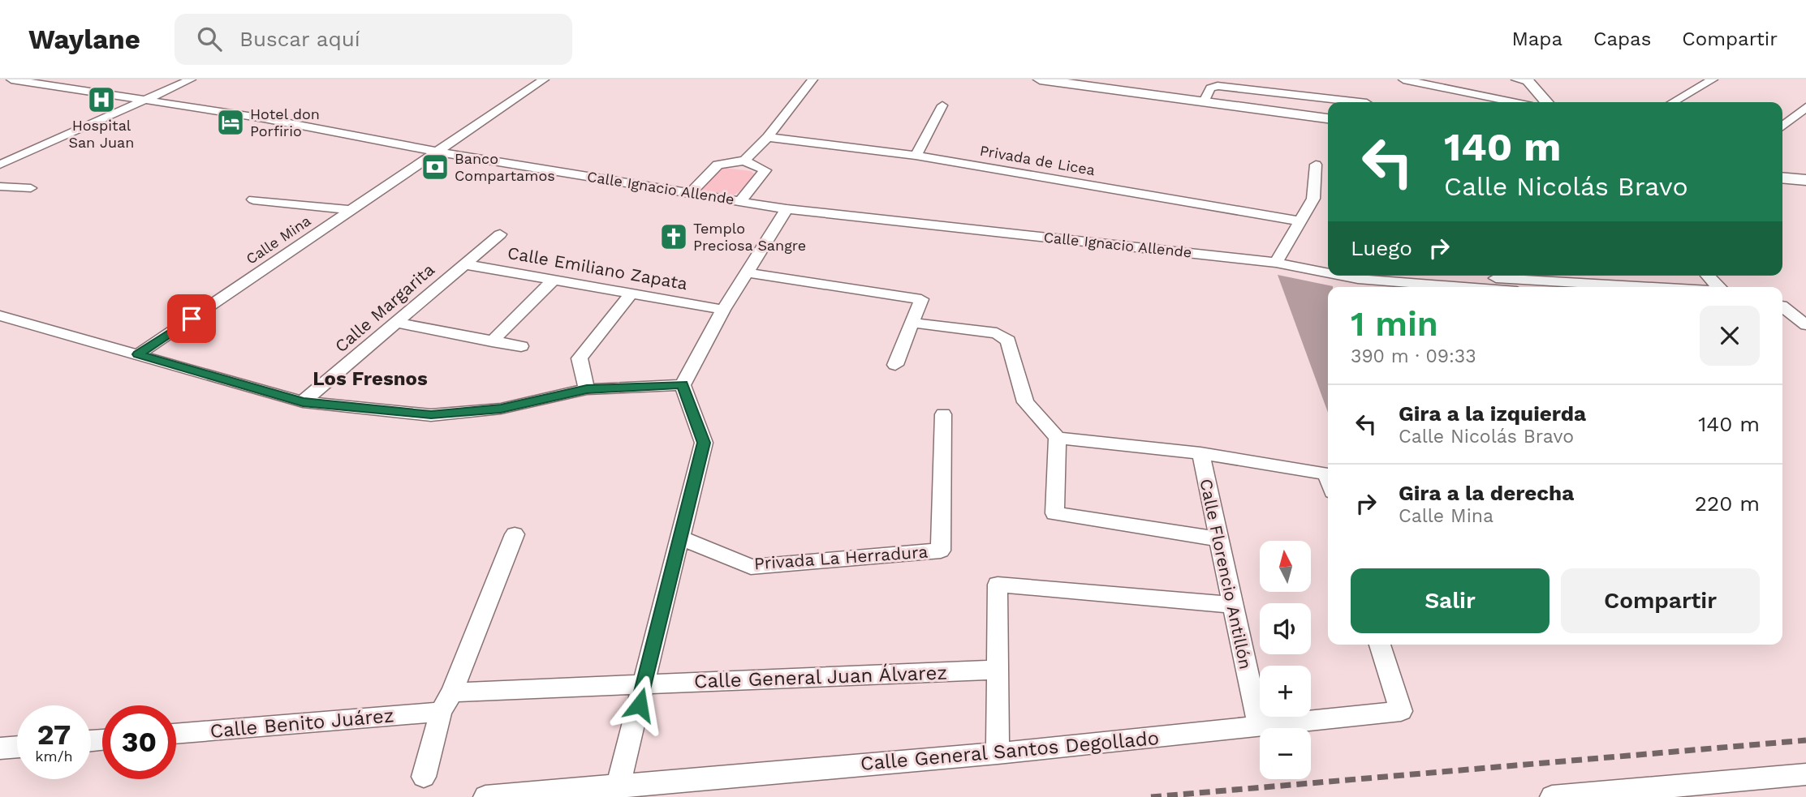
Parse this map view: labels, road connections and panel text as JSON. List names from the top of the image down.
{
  "streets": {
    "street": [
      "Privada de Licea",
      "Calle Ignacio Allende",
      "Calle Mina",
      "Calle Emiliano Zapata",
      "Calle Margarita",
      "Privada La Herradura",
      "Calle Florencio Antillón",
      "Calle General Juan Álvarez",
      "Calle Benito Juárez",
      "Calle General Santos Degollado"
    ]
  },
  "crossings": [
    ["Calle Ignacio Allende", "Calle Mina"],
    ["Calle Emiliano Zapata", "Calle Margarita"],
    ["Calle Florencio Antillón", "Calle General Santos Degollado"],
    ["Calle General Juan Álvarez", "Calle Benito Juárez"]
  ],
  "districts": ["Los Fresnos"],
  "places": {
    "hospital": ["Hospital San Juan"],
    "hotel": ["Hotel don Porfirio"],
    "bank": ["Banco Compartamos"],
    "church": ["Templo Preciosa Sangre"]
  },
  "north": "top",
  "page": {
    "header": "Waylane",
    "search": "Buscar aquí",
    "nav": ["Mapa", "Capas", "Compartir"],
    "turn": ["140 m", "Calle Nicolás Bravo"],
    "then": "Luego",
    "heading": ["1 min", "390 m · 09:33"],
    "list": [
      {
        "name": "Gira a la izquierda",
        "note": "Calle Nicolás Bravo",
        "value": "140 m"
      },
      {
        "name": "Gira a la derecha",
        "note": "Calle Mina",
        "value": "220 m"
      }
    ],
    "map_buttons": ["+", "−"],
    "buttons": ["Salir", "Compartir"],
    "speed": "27 km/h",
    "limit": "30"
  }
}
